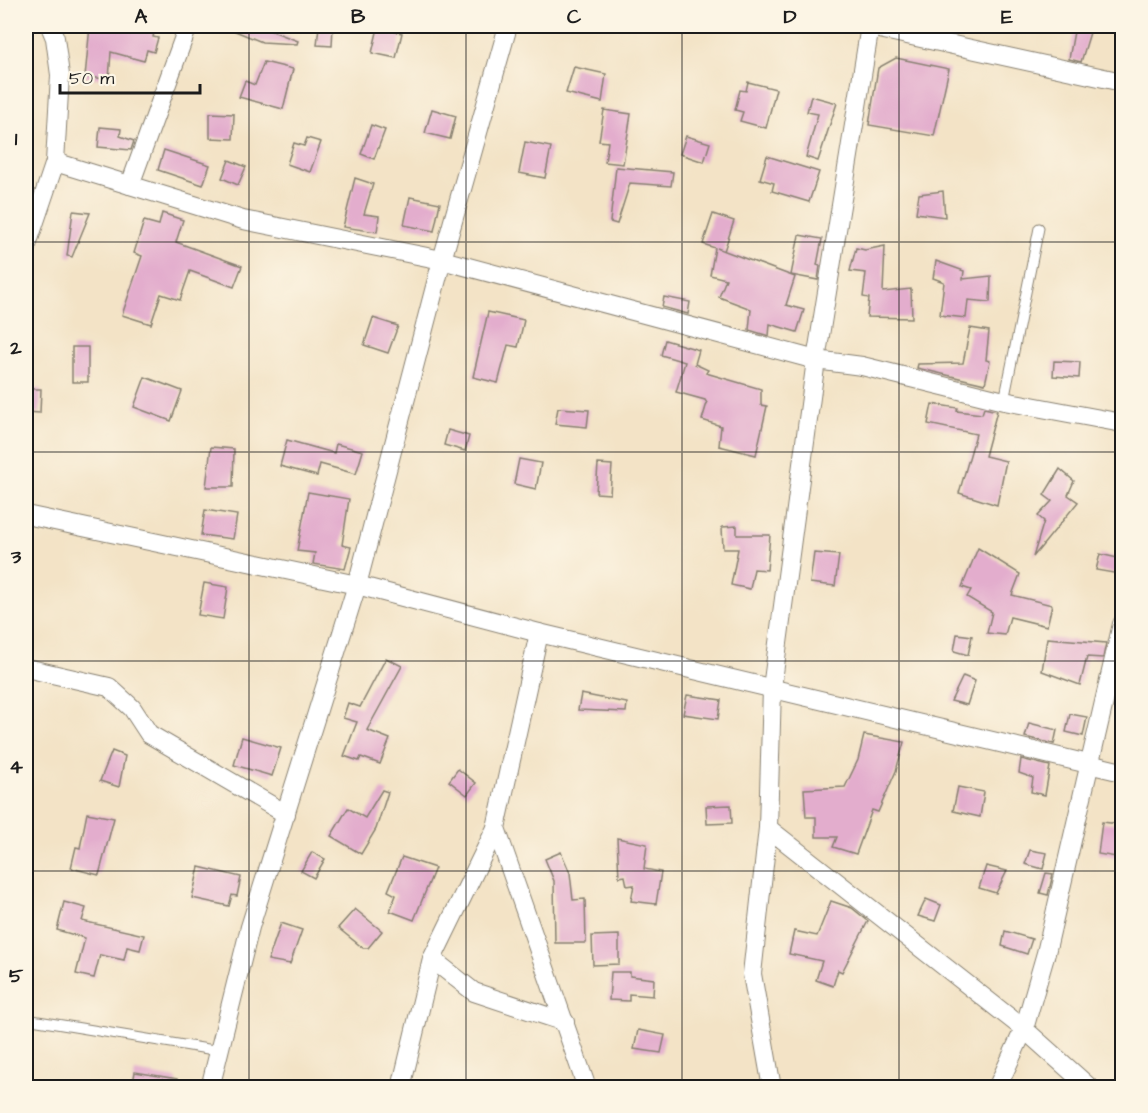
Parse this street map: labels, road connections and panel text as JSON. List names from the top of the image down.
{
  "scale_bar": "50 m",
  "grid": {
    "columns": [
      "A",
      "B",
      "C",
      "D",
      "E"
    ],
    "rows": [
      "1",
      "2",
      "3",
      "4",
      "5"
    ]
  }
}
